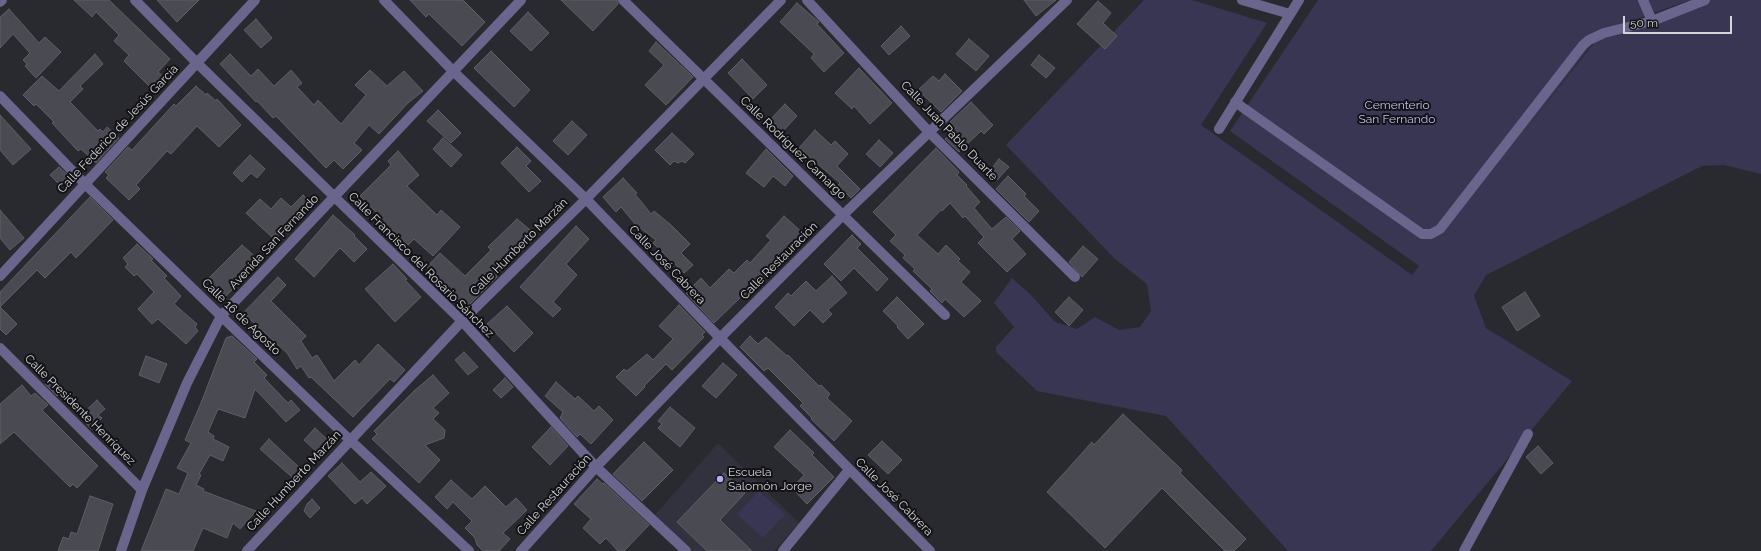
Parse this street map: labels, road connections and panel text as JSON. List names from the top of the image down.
{
  "streets": {
    "street": [
      "Calle Federico de Jesús García",
      "Calle Juan Pablo Duarte",
      "Calle Rodríguez Camargo",
      "Avenida San Fernando",
      "Calle Humberto Marzán",
      "Calle Restauración",
      "Calle Francisco del Rosario Sánchez",
      "Calle José Cabrera",
      "Calle 16 de Agosto",
      "Calle Presidente Henríquez"
    ]
  },
  "crossings": [
    ["Calle Federico de Jesús García", "Calle Francisco del Rosario Sánchez"],
    ["Calle Federico de Jesús García", "Calle 16 de Agosto"],
    ["Calle Juan Pablo Duarte", "Calle Restauración"],
    ["Calle Rodríguez Camargo", "Calle Humberto Marzán"],
    ["Calle Rodríguez Camargo", "Calle Restauración"],
    ["Avenida San Fernando", "Calle Francisco del Rosario Sánchez"],
    ["Avenida San Fernando", "Calle José Cabrera"],
    ["Avenida San Fernando", "Calle 16 de Agosto"],
    ["Avenida San Fernando", "Calle Presidente Henríquez"],
    ["Calle Humberto Marzán", "Calle Francisco del Rosario Sánchez"],
    ["Calle Humberto Marzán", "Calle José Cabrera"],
    ["Calle Humberto Marzán", "Calle 16 de Agosto"],
    ["Calle Restauración", "Calle Francisco del Rosario Sánchez"],
    ["Calle Restauración", "Calle José Cabrera"]
  ],
  "parks": ["Cementerio San Fernando"],
  "places": ["Escuela Salomón Jorge"],
  "scale_bar": "50 m"
}
